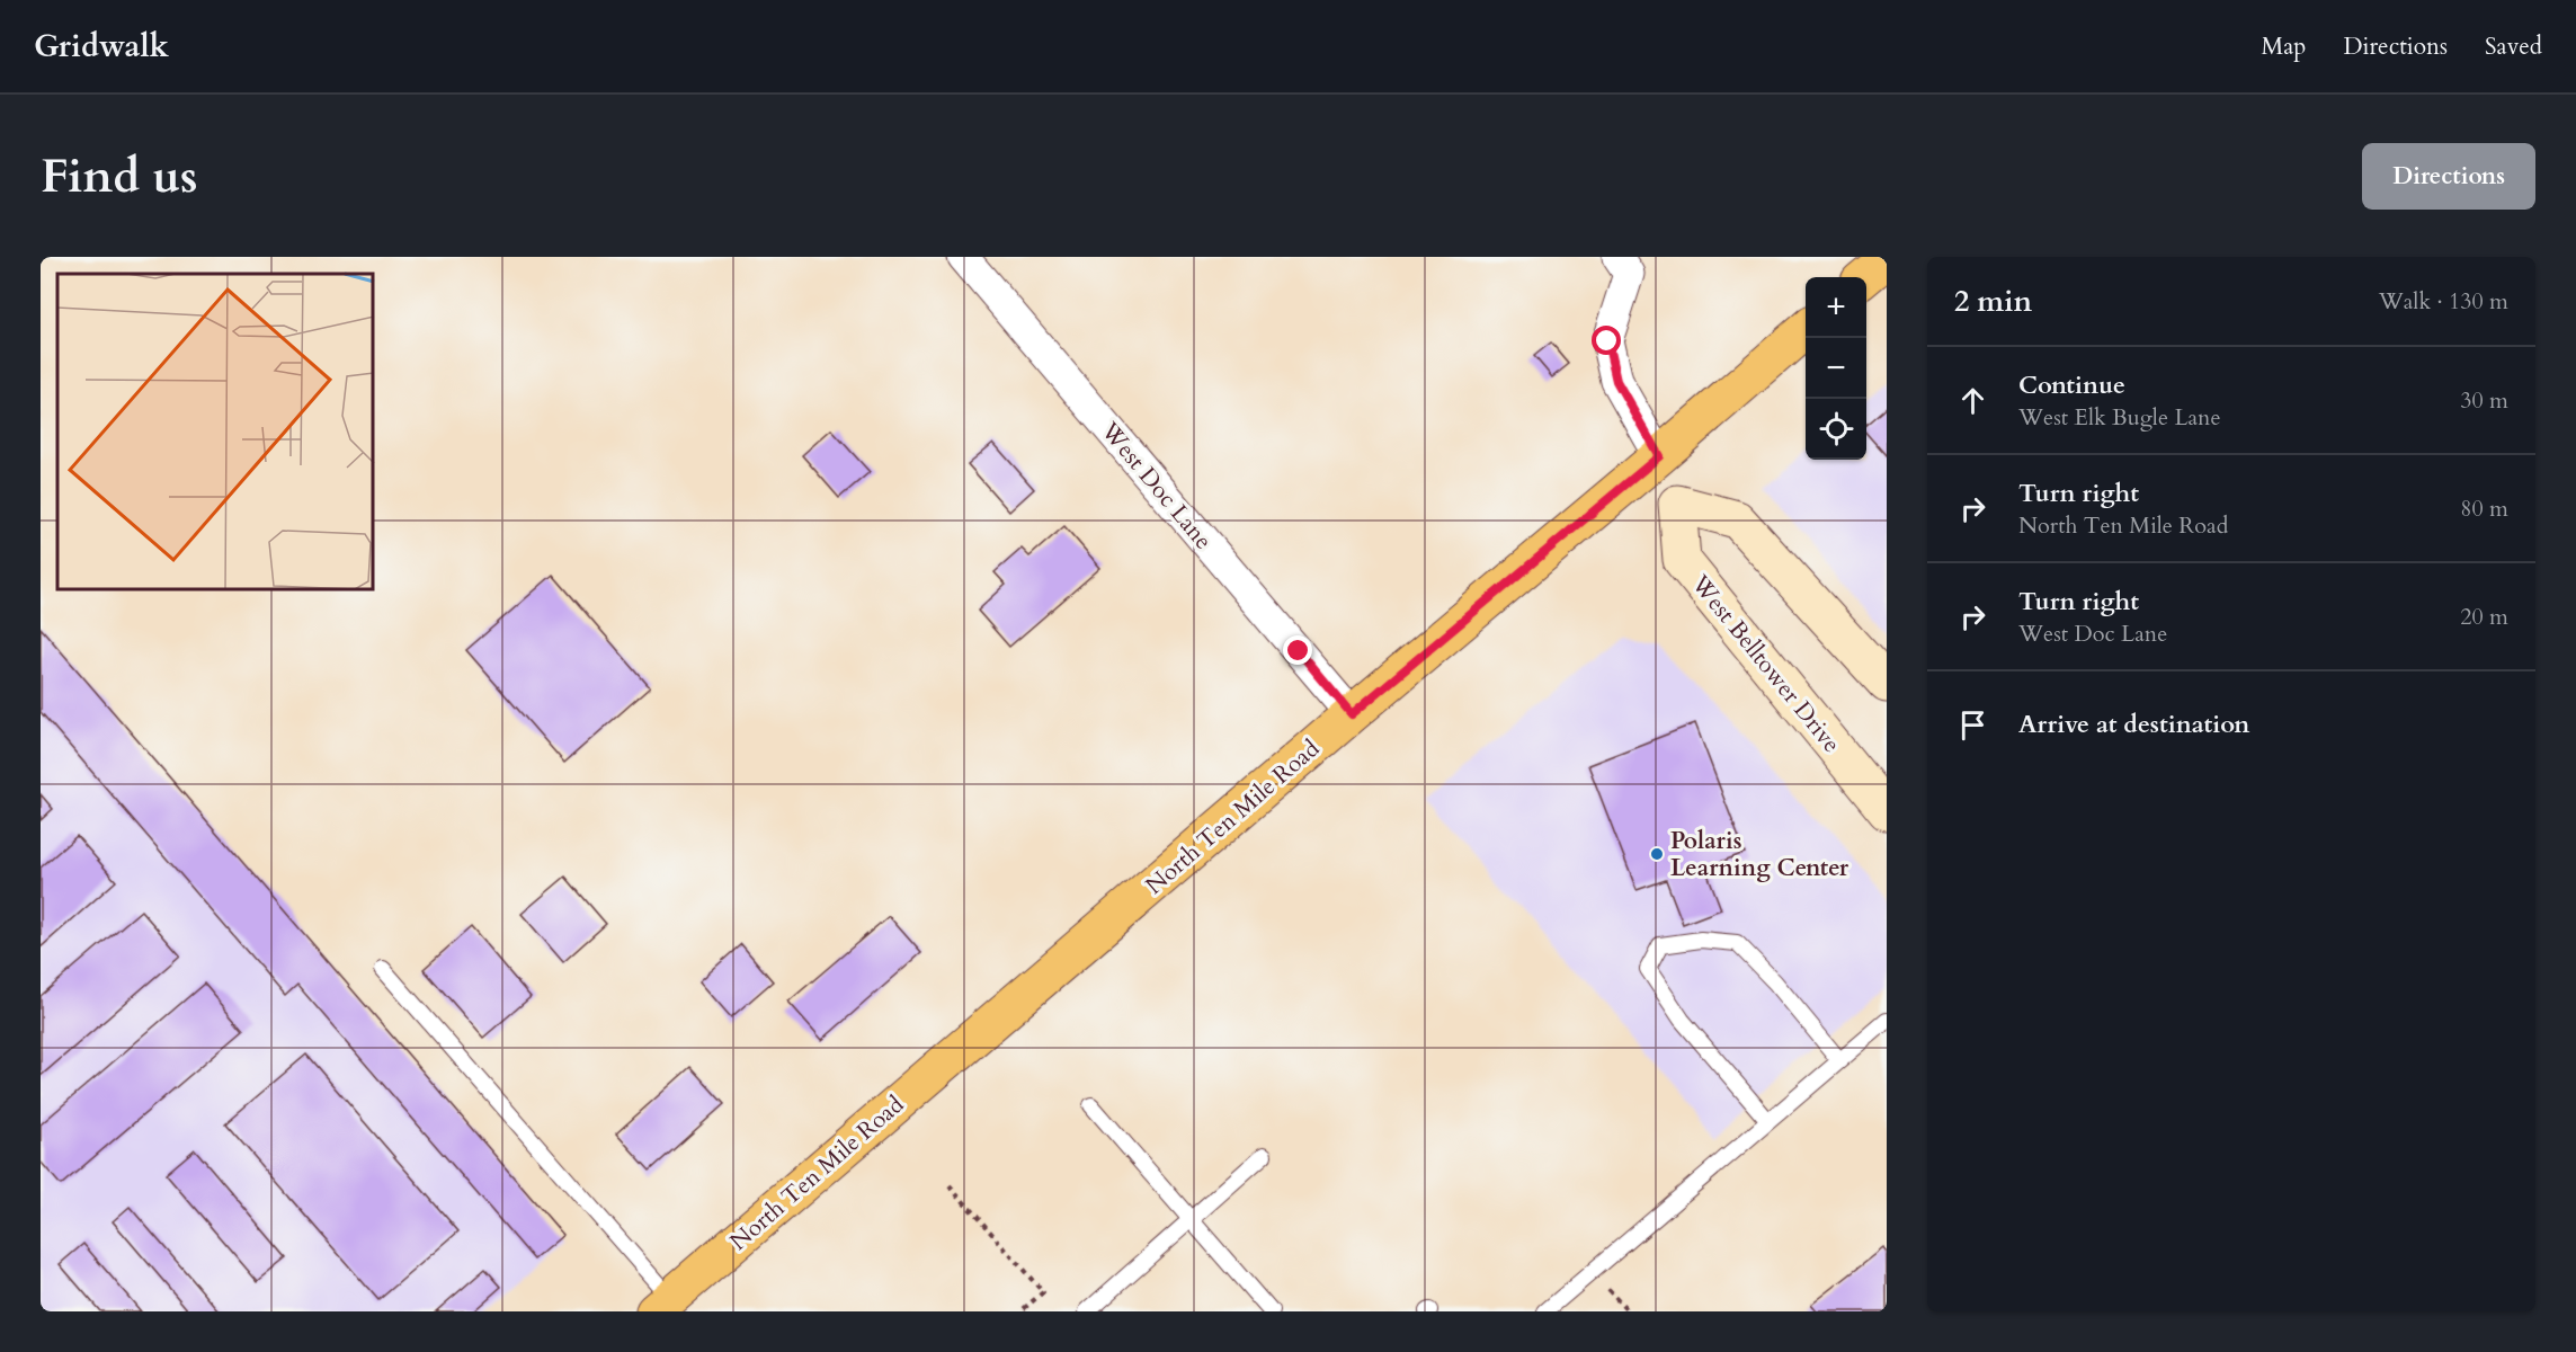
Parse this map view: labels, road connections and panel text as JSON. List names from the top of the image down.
{
  "streets": {
    "main road": ["North Ten Mile Road"],
    "street": ["West Doc Lane", "West Belltower Drive"]
  },
  "crossings": [
    ["West Doc Lane", "North Ten Mile Road"]
  ],
  "places": ["Polaris Learning Center"],
  "page": {
    "header": "Gridwalk",
    "nav": ["Map", "Directions", "Saved"],
    "buttons": "Directions",
    "title": "Find us",
    "heading": ["2 min", "Walk · 130 m"],
    "map_buttons": ["+", "−"],
    "list": [
      ["Continue", "West Elk Bugle Lane", "30 m"],
      ["Turn right", "North Ten Mile Road", "80 m"],
      ["Turn right", "West Doc Lane", "20 m"],
      "Arrive at destination"
    ]
  }
}
